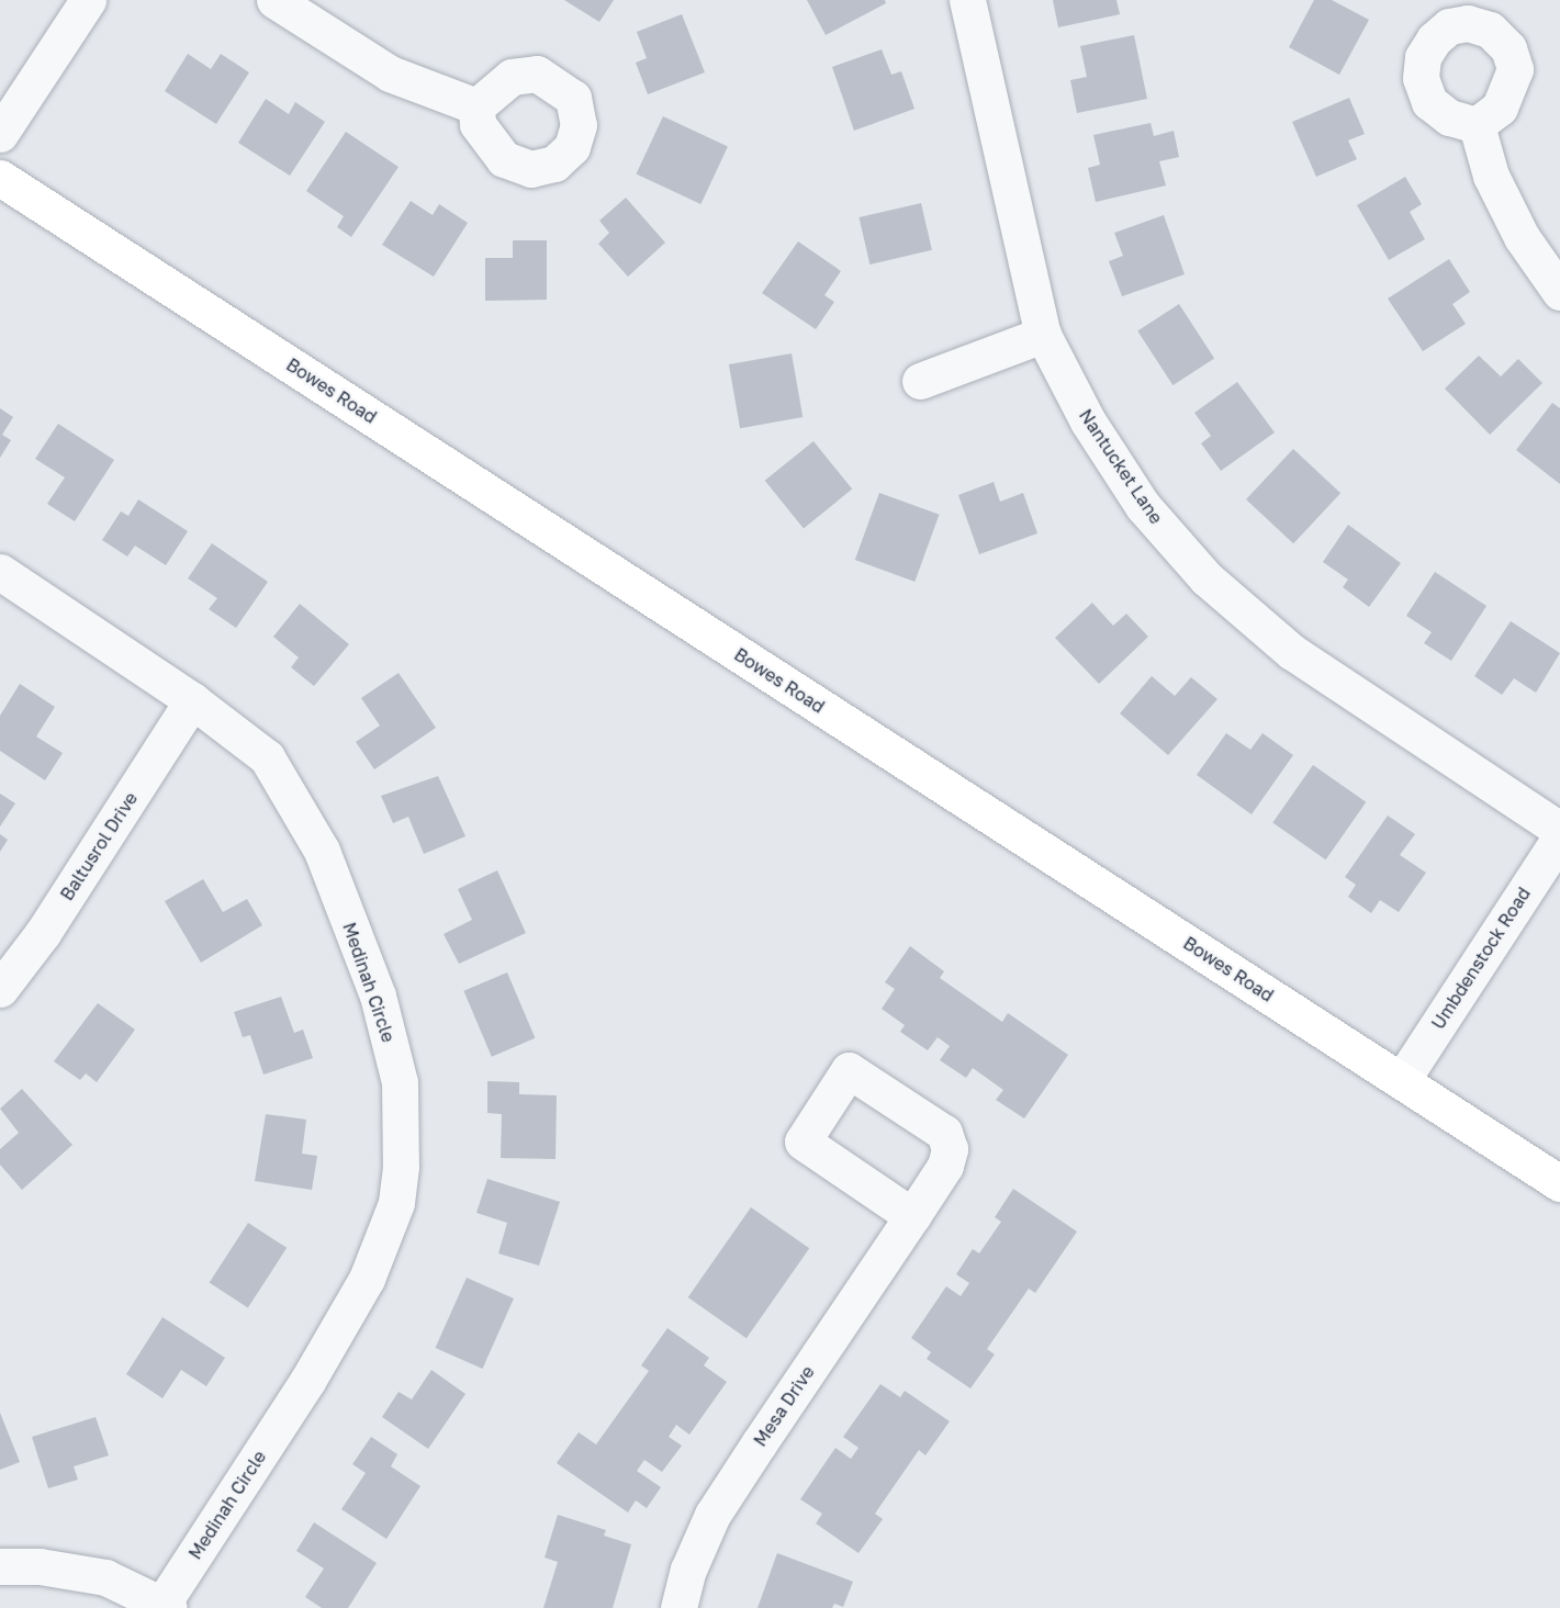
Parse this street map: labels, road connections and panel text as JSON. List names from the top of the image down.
{
  "streets": {
    "main road": ["Bowes Road"],
    "street": [
      "Nantucket Lane",
      "Baltusrol Drive",
      "Umbdenstock Road",
      "Medinah Circle",
      "Mesa Drive"
    ]
  },
  "crossings": [
    ["Bowes Road", "Umbdenstock Road"],
    ["Baltusrol Drive", "Medinah Circle"]
  ]
}
